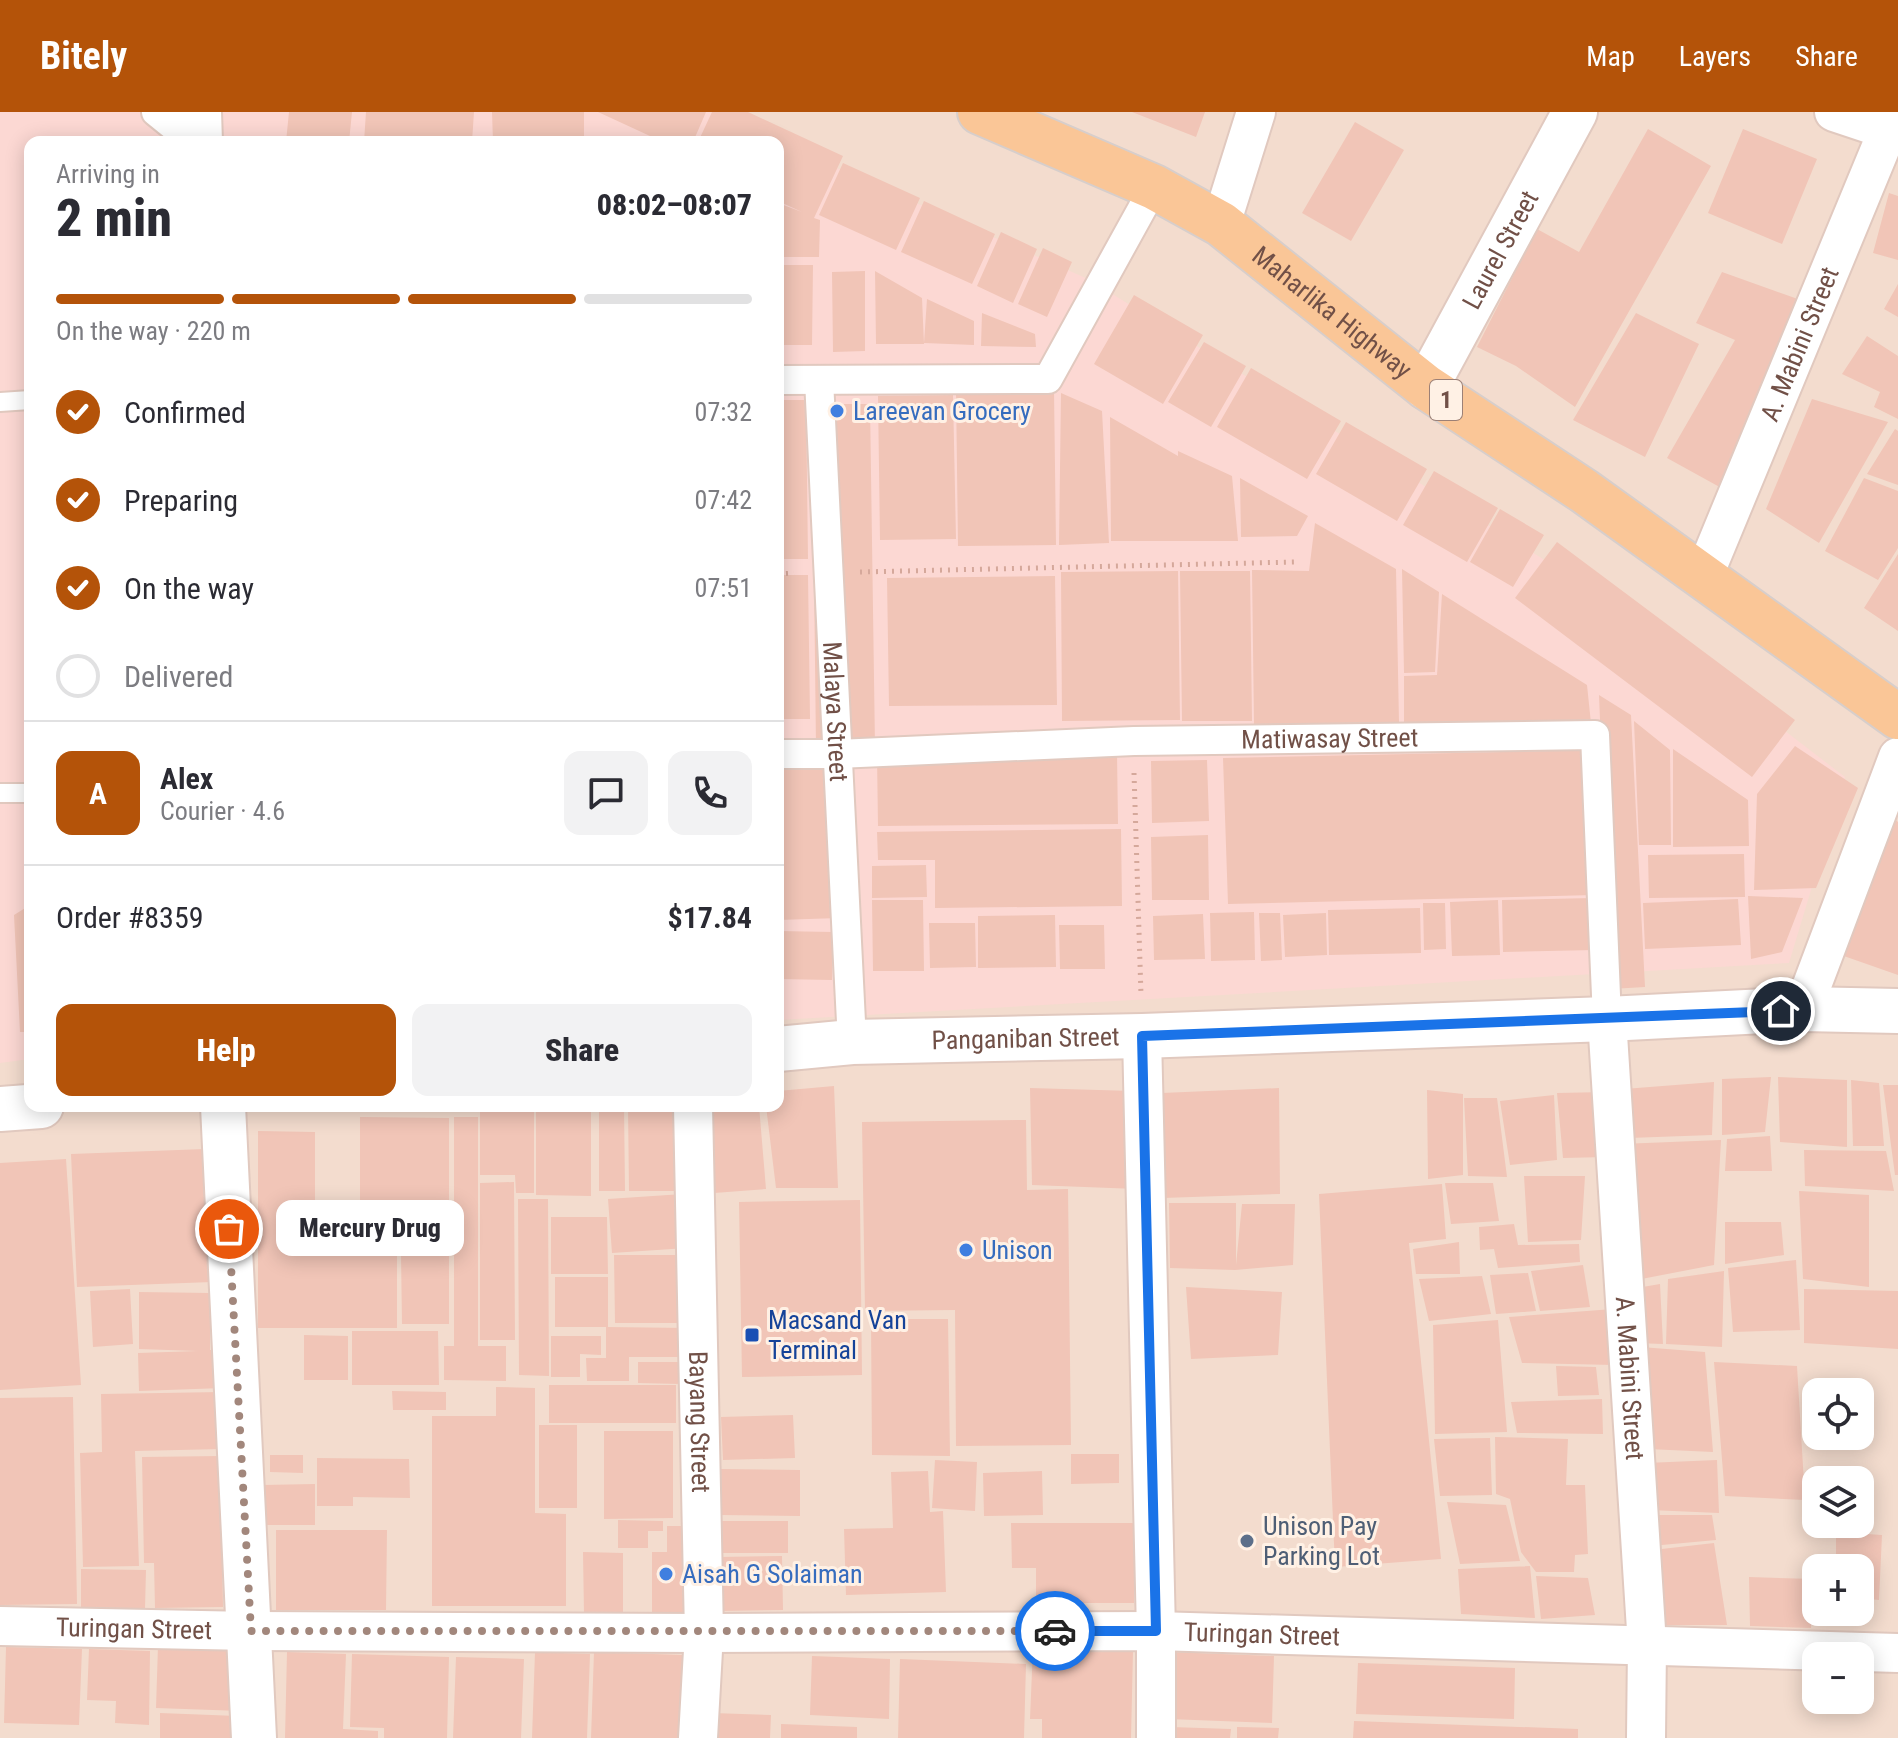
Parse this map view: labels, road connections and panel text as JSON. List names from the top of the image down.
{
  "streets": {
    "main road": ["Maharlika Highway", "1"],
    "street": [
      "Laurel Street",
      "A. Mabini Street",
      "Malaya Street",
      "Matiwasay Street",
      "Panganiban Street",
      "Bayang Street",
      "Turingan Street"
    ]
  },
  "crossings": [
    ["Laurel Street", "Maharlika Highway"],
    ["Maharlika Highway", "A. Mabini Street"],
    ["A. Mabini Street", "Matiwasay Street"],
    ["A. Mabini Street", "Panganiban Street"],
    ["A. Mabini Street", "Turingan Street"],
    ["Malaya Street", "Matiwasay Street"],
    ["Malaya Street", "Panganiban Street"],
    ["Matiwasay Street", "Panganiban Street"],
    ["Bayang Street", "Turingan Street"]
  ],
  "places": {
    "other": [
      "Lareevan Grocery",
      "Mercury Drug",
      "Unison",
      "Unison Pay Parking Lot",
      "Aisah G Solaiman"
    ],
    "transit": ["Macsand Van Terminal"]
  },
  "page": {
    "header": "Bitely",
    "nav": ["Map", "Layers", "Share"],
    "heading": ["2 min", "Arriving in", "08:02–08:07"],
    "panel": [
      "Alex",
      "Courier · 4.6",
      "Order #8359",
      "$17.84"
    ],
    "bar": "On the way · 220 m",
    "list": [
      ["Confirmed", "07:32"],
      ["Preparing", "07:42"],
      ["On the way", "07:51"],
      "Delivered"
    ],
    "round": "A",
    "buttons": ["Help", "Share"],
    "bubble": "Mercury Drug",
    "map_buttons": ["+", "−"]
  }
}
